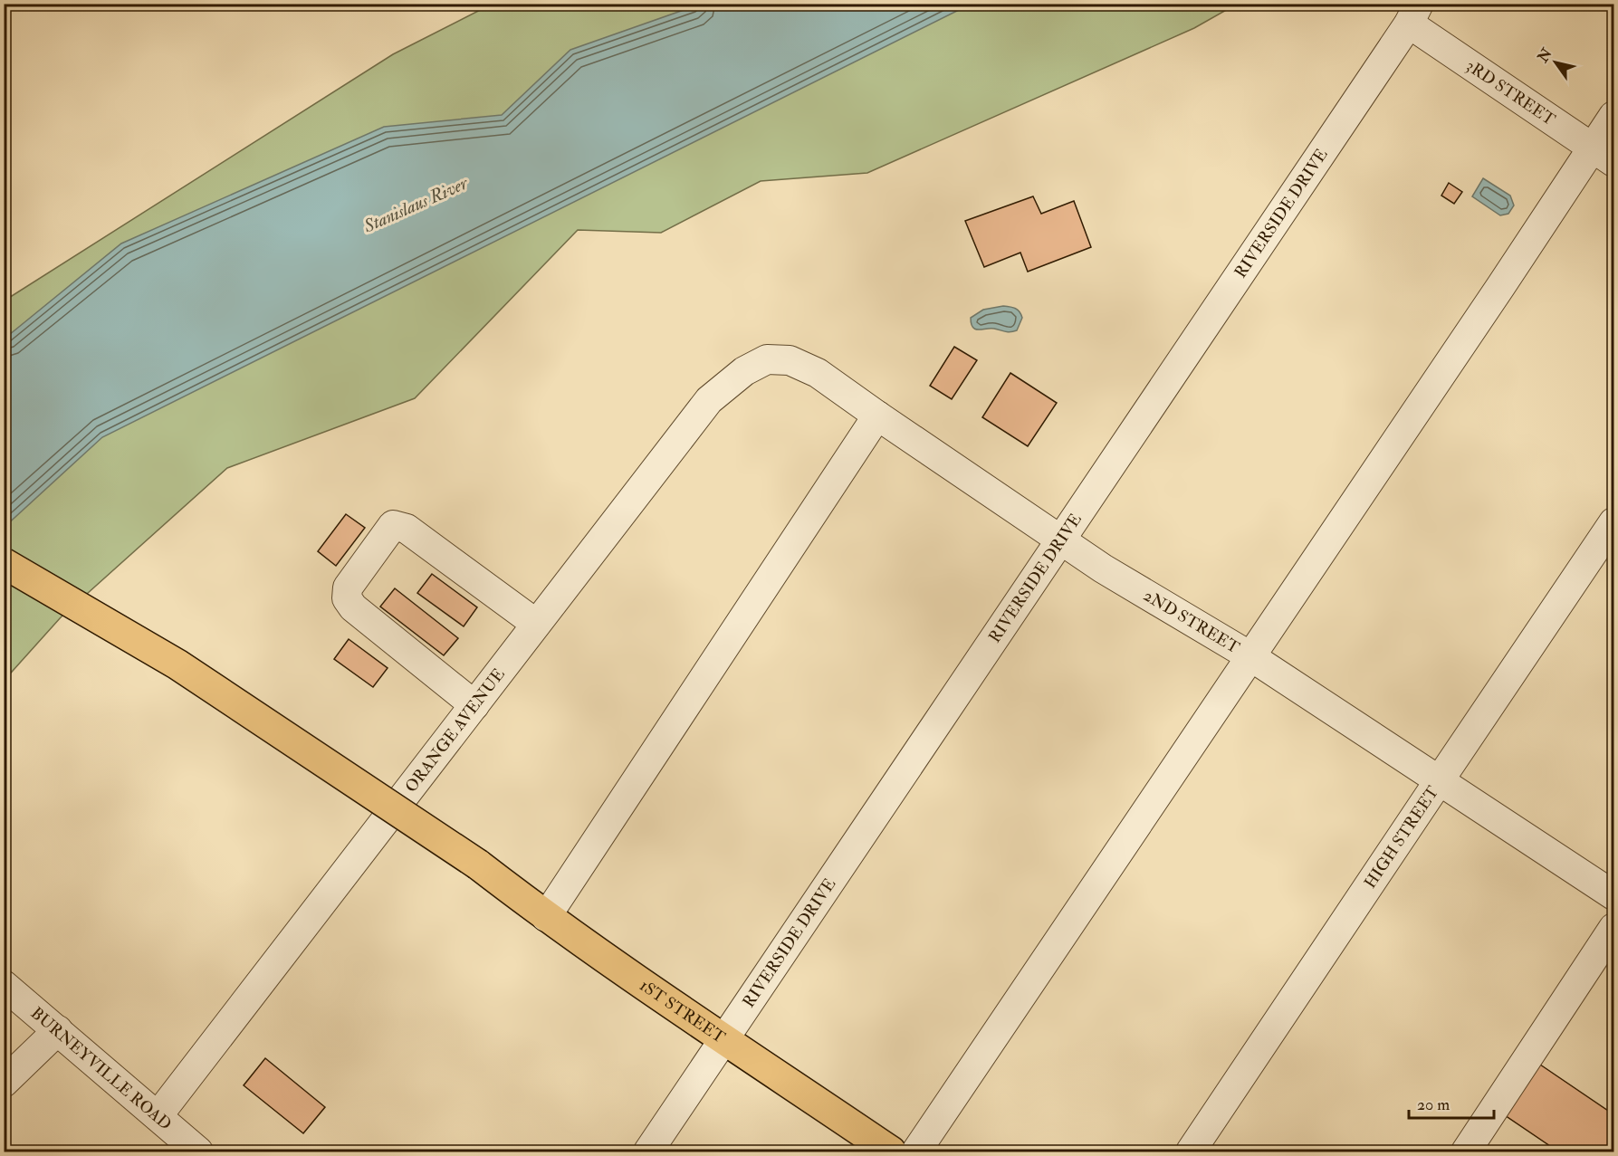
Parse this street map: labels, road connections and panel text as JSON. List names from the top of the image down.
{
  "streets": {
    "main road": ["1ST STREET"],
    "street": [
      "3RD STREET",
      "RIVERSIDE DRIVE",
      "2ND STREET",
      "ORANGE AVENUE",
      "HIGH STREET",
      "BURNEYVILLE ROAD"
    ]
  },
  "crossings": [
    ["3RD STREET", "RIVERSIDE DRIVE"],
    ["RIVERSIDE DRIVE", "2ND STREET"],
    ["RIVERSIDE DRIVE", "1ST STREET"],
    ["2ND STREET", "ORANGE AVENUE"],
    ["2ND STREET", "HIGH STREET"],
    ["ORANGE AVENUE", "BURNEYVILLE ROAD"]
  ],
  "water": ["Stanislaus River"],
  "scale_bar": "20 m",
  "north": "top left"
}
